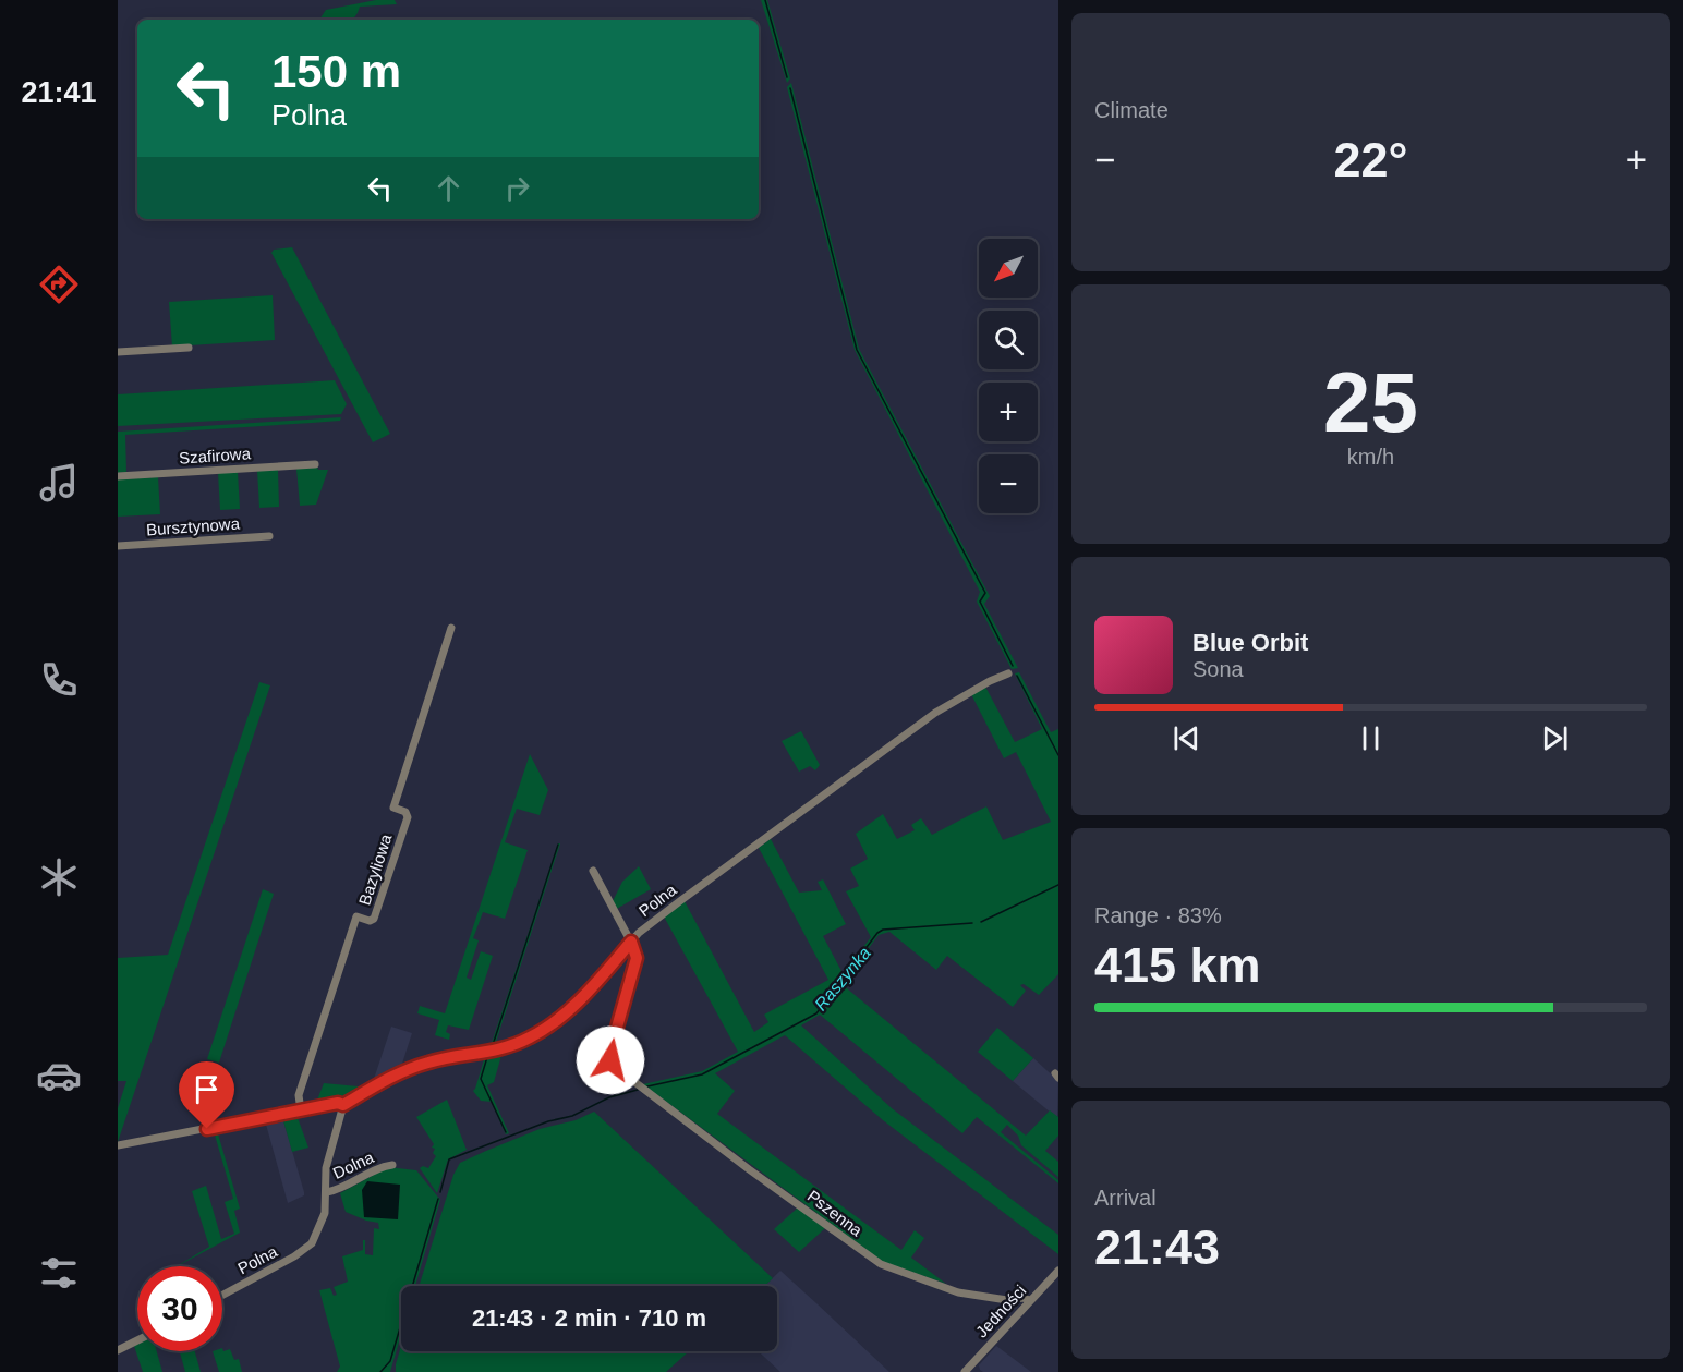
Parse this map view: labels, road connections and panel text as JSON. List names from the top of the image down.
{
  "streets": {
    "street": [
      "Szafirowa",
      "Bursztynowa",
      "Bazyliowa",
      "Polna",
      "Dolna",
      "Pszenna",
      "Jedności"
    ]
  },
  "crossings": [
    ["Polna", "Dolna"],
    ["Polna", "Pszenna"],
    ["Pszenna", "Jedności"]
  ],
  "water": ["Raszynka"],
  "north": "bottom left",
  "page": {
    "tabs": "21:41",
    "tile": [
      "Climate",
      ["25", "km/h"],
      ["Range · 83%", "415 km"],
      ["Arrival", "21:43"]
    ],
    "turn": ["150 m", "Polna"],
    "heat": ["−", "22°", "+"],
    "map_buttons": ["+", "−"],
    "song": ["Blue Orbit", "Sona"],
    "limit": "30",
    "trip": "21:43 · 2 min · 710 m"
  }
}
